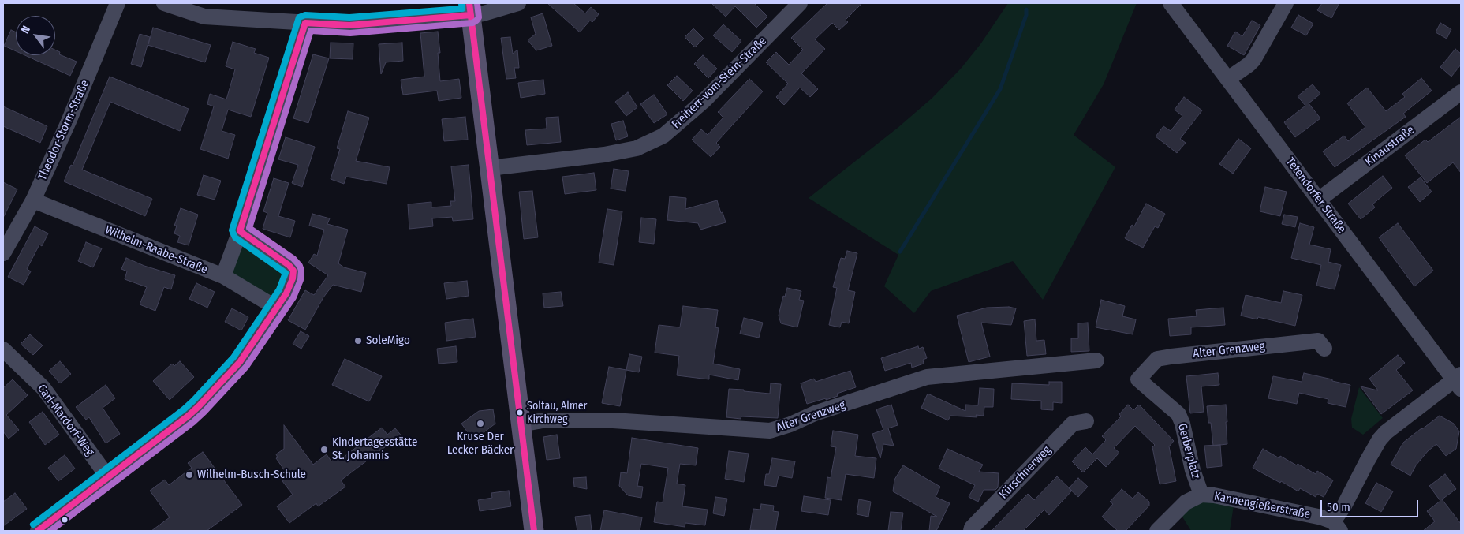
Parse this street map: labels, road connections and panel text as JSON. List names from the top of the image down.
{
  "streets": {
    "street": [
      "Freiherr-vom-Stein-Straße",
      "Theodor-Storm-Straße",
      "Kinaustraße",
      "Tetendorfer Straße",
      "Wilhelm-Raabe-Straße",
      "Alter Grenzweg",
      "Carl-Mardorf-Weg",
      "Gerberplatz",
      "Kürschnerweg",
      "Kannengießerstraße"
    ]
  },
  "crossings": [
    ["Theodor-Storm-Straße", "Wilhelm-Raabe-Straße"],
    ["Kinaustraße", "Tetendorfer Straße"],
    ["Alter Grenzweg", "Gerberplatz"],
    ["Gerberplatz", "Kannengießerstraße"]
  ],
  "places": [
    "SoleMigo",
    "Soltau, Almer Kirchweg",
    "Kruse Der Lecker Bäcker",
    "Kindertagesstätte St. Johannis",
    "Wilhelm-Busch-Schule"
  ],
  "scale_bar": "50 m",
  "north": "top left"
}
